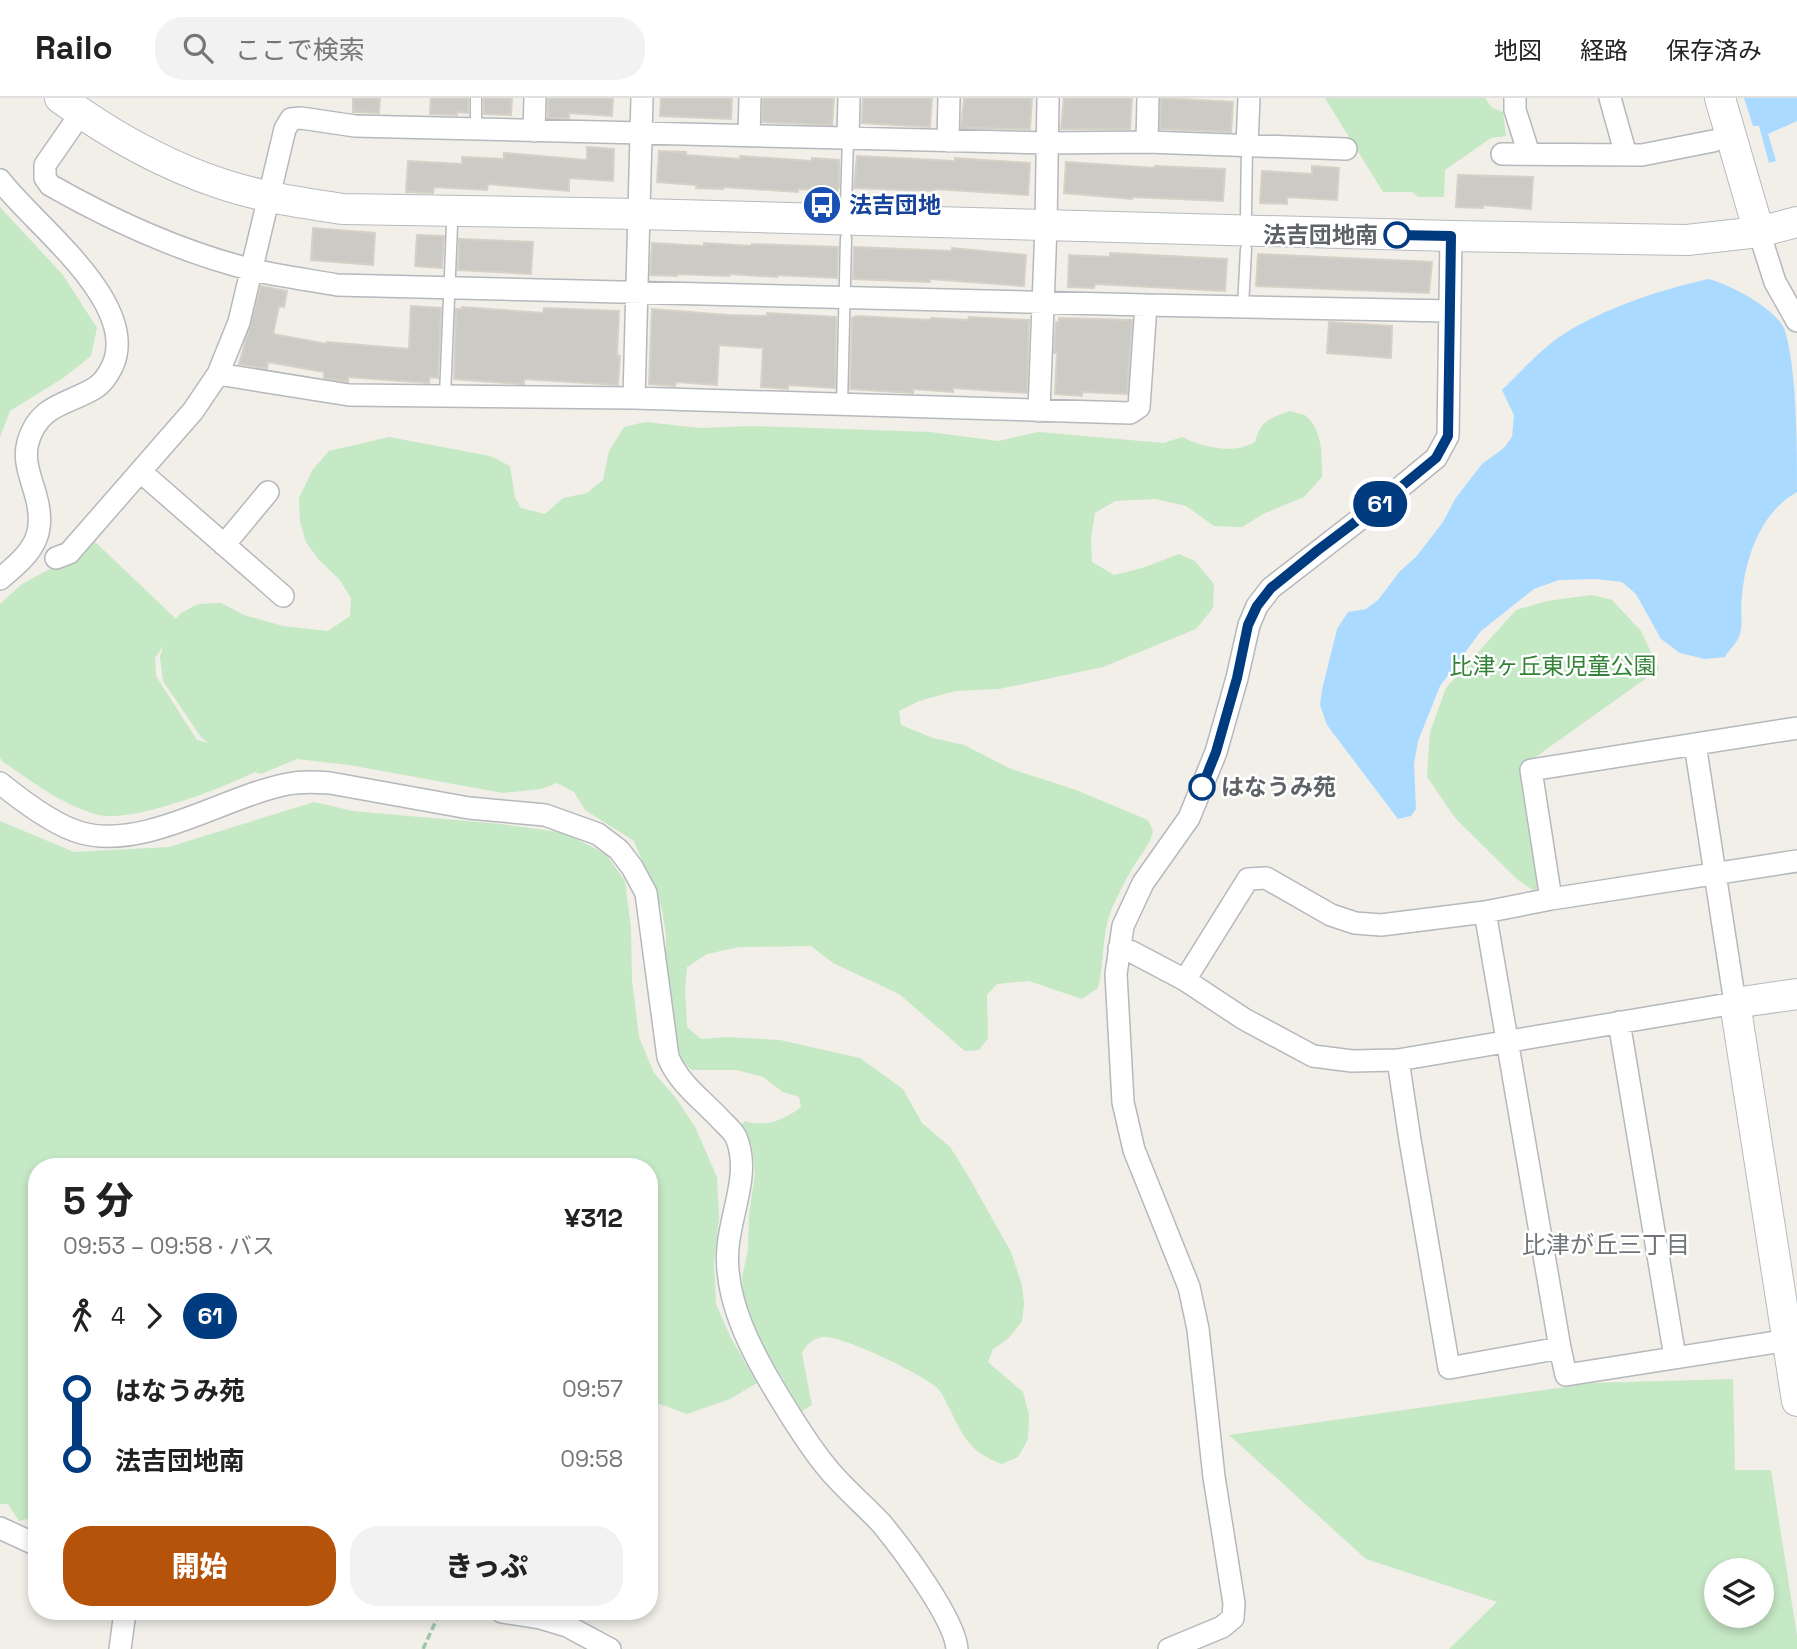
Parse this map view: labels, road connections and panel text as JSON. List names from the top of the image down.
{
  "districts": ["比津が丘三丁目"],
  "parks": ["比津ヶ丘東児童公園"],
  "places": {
    "bus stop": ["法吉団地"],
    "other": ["法吉団地南", "はなうみ苑"]
  },
  "lines": ["bus line 61"],
  "page": {
    "header": "Railo",
    "search": "ここで検索",
    "nav": ["地図", "経路", "保存済み"],
    "on_map": "61",
    "heading": ["5 分", "09:53 – 09:58 · バス", "¥312"],
    "legs": ["4", "61"],
    "list": [
      {
        "name": "はなうみ苑",
        "value": "09:57"
      },
      {
        "name": "法吉団地南",
        "value": "09:58"
      }
    ],
    "buttons": ["開始", "きっぷ"]
  }
}
